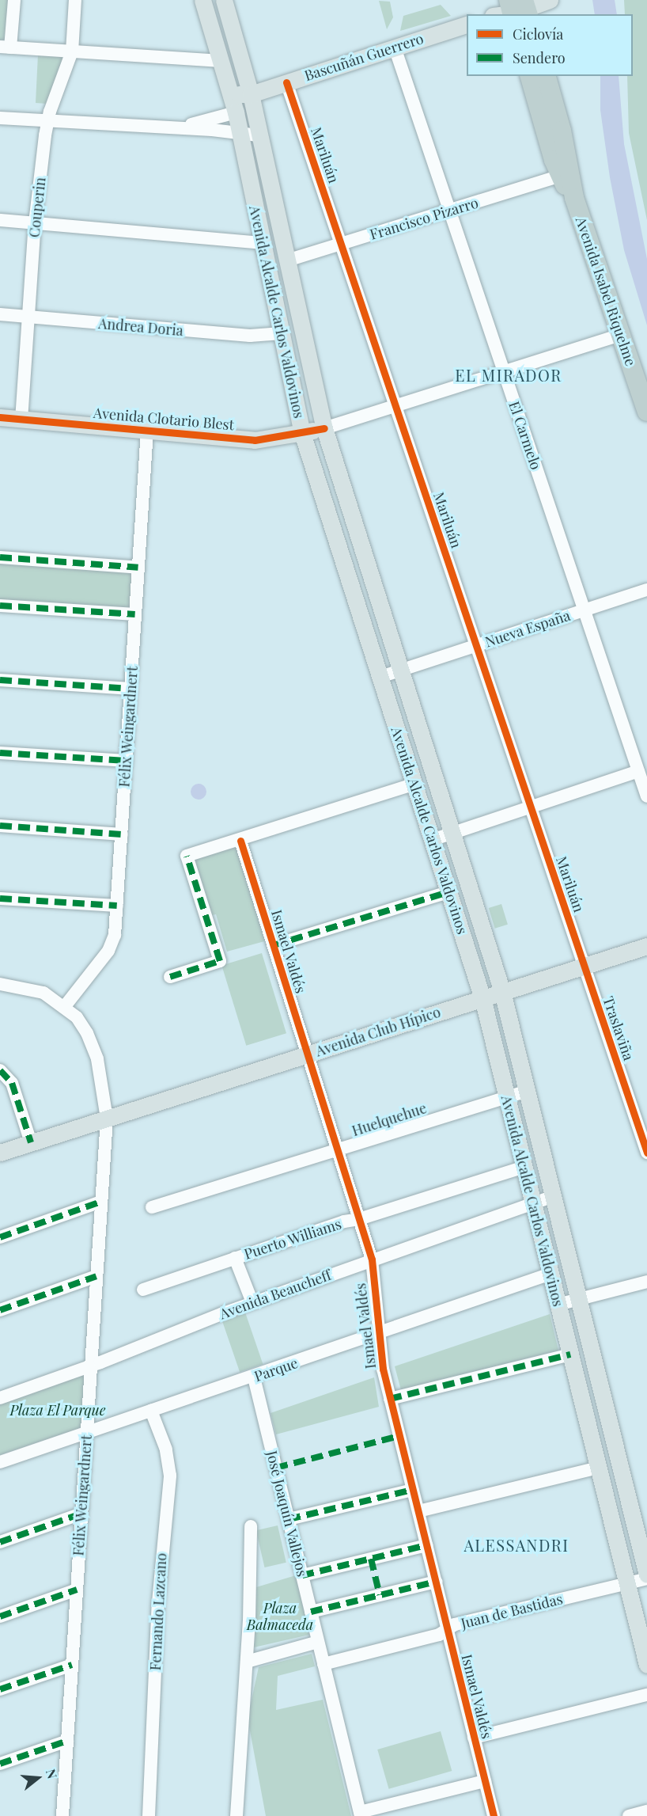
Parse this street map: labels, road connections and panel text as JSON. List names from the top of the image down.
{
  "streets": {
    "highway": ["Avenida Isabel Riquelme"],
    "main road": [
      "Bascuñán Guerrero",
      "Avenida Alcalde Carlos Valdovinos",
      "Avenida Clotario Blest",
      "Avenida Club Hípico"
    ],
    "street": [
      "Mariluán",
      "Couperin",
      "Francisco Pizarro",
      "Andrea Doria",
      "El Carmelo",
      "Nueva España",
      "Félix Weingardnert",
      "Ismael Valdés",
      "Traslaviña",
      "Huelquehue",
      "Puerto Williams",
      "Avenida Beaucheff",
      "Parque",
      "José Joaquín Vallejos",
      "Juan de Bastidas",
      "Fernando Lazcano"
    ]
  },
  "crossings": [
    ["Bascuñán Guerrero", "Mariluán"],
    ["Bascuñán Guerrero", "Avenida Alcalde Carlos Valdovinos"],
    ["Bascuñán Guerrero", "El Carmelo"],
    ["Mariluán", "Francisco Pizarro"],
    ["Mariluán", "Nueva España"],
    ["Mariluán", "Traslaviña"],
    ["Mariluán", "Avenida Club Hípico"],
    ["Couperin", "Andrea Doria"],
    ["Couperin", "Avenida Clotario Blest"],
    ["Francisco Pizarro", "Avenida Isabel Riquelme"],
    ["Francisco Pizarro", "Avenida Alcalde Carlos Valdovinos"],
    ["Francisco Pizarro", "El Carmelo"],
    ["Avenida Alcalde Carlos Valdovinos", "Andrea Doria"],
    ["Avenida Alcalde Carlos Valdovinos", "Avenida Clotario Blest"],
    ["Avenida Alcalde Carlos Valdovinos", "Nueva España"],
    ["Avenida Alcalde Carlos Valdovinos", "Avenida Club Hípico"],
    ["Avenida Alcalde Carlos Valdovinos", "Huelquehue"],
    ["Avenida Alcalde Carlos Valdovinos", "Puerto Williams"],
    ["Avenida Alcalde Carlos Valdovinos", "Avenida Beaucheff"],
    ["Avenida Alcalde Carlos Valdovinos", "Parque"],
    ["Avenida Alcalde Carlos Valdovinos", "Juan de Bastidas"],
    ["Avenida Clotario Blest", "Félix Weingardnert"],
    ["El Carmelo", "Nueva España"],
    ["Félix Weingardnert", "Avenida Club Hípico"],
    ["Félix Weingardnert", "Avenida Beaucheff"],
    ["Félix Weingardnert", "Parque"],
    ["Ismael Valdés", "Avenida Club Hípico"],
    ["Ismael Valdés", "Huelquehue"],
    ["Ismael Valdés", "Puerto Williams"],
    ["Ismael Valdés", "Avenida Beaucheff"],
    ["Ismael Valdés", "Parque"],
    ["Ismael Valdés", "Juan de Bastidas"],
    ["Traslaviña", "Avenida Club Hípico"],
    ["Parque", "José Joaquín Vallejos"],
    ["Parque", "Fernando Lazcano"],
    ["José Joaquín Vallejos", "Juan de Bastidas"]
  ],
  "districts": ["EL MIRADOR", "ALESSANDRI"],
  "parks": ["Plaza El Parque", "Plaza Balmaceda"],
  "legend": ["Ciclovía", "Sendero"],
  "north": "right"
}
